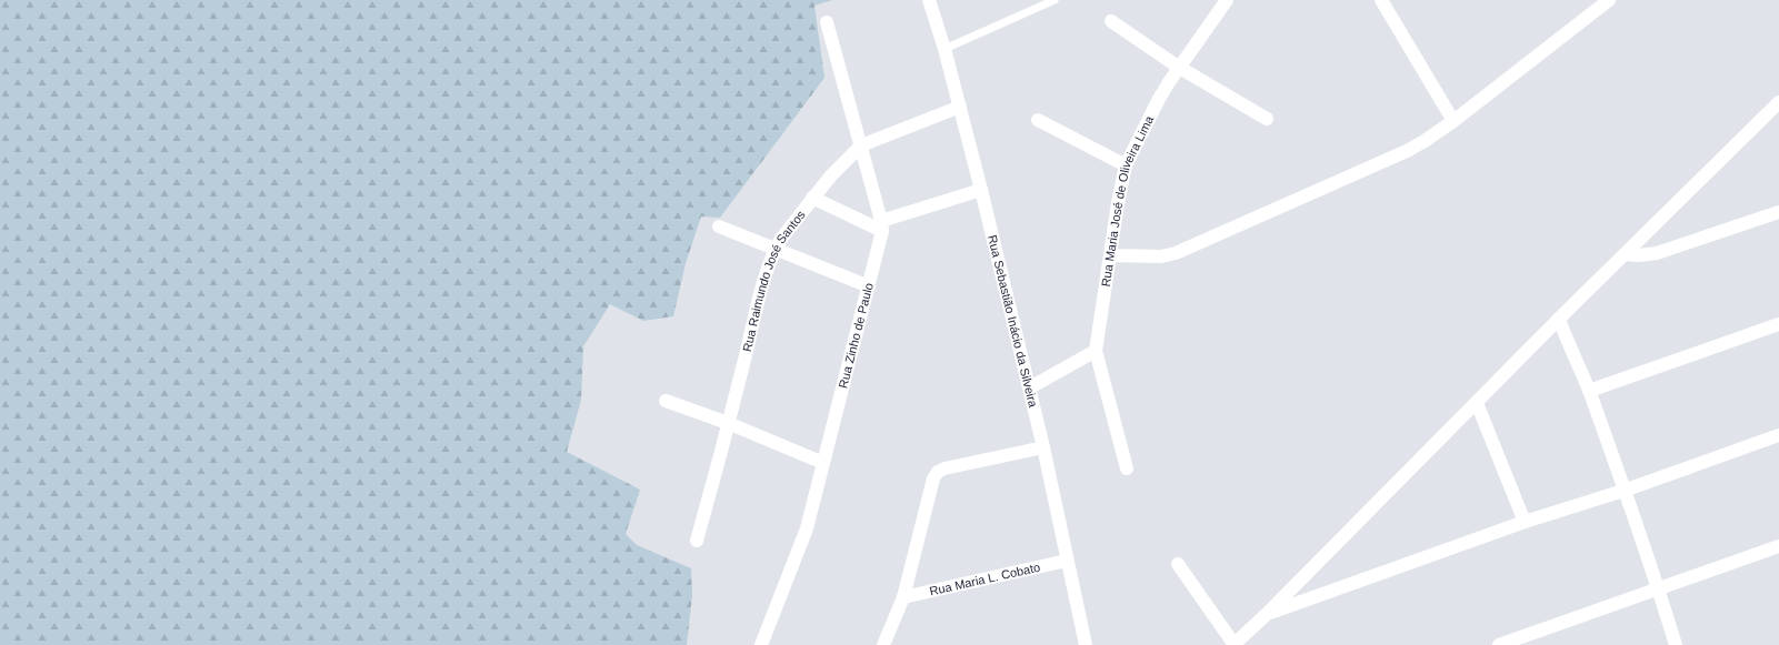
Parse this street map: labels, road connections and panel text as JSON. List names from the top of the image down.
{
  "streets": {
    "street": [
      "Rua Maria José de Oliveira Lima",
      "Rua Raimundo José Santos",
      "Rua Sebastião Inácio da Silveira",
      "Rua Zinho de Paulo",
      "Rua Maria L. Cobato"
    ]
  },
  "crossings": [
    ["Rua Raimundo José Santos", "Rua Sebastião Inácio da Silveira"],
    ["Rua Raimundo José Santos", "Rua Zinho de Paulo"],
    ["Rua Sebastião Inácio da Silveira", "Rua Maria L. Cobato"]
  ]
}
